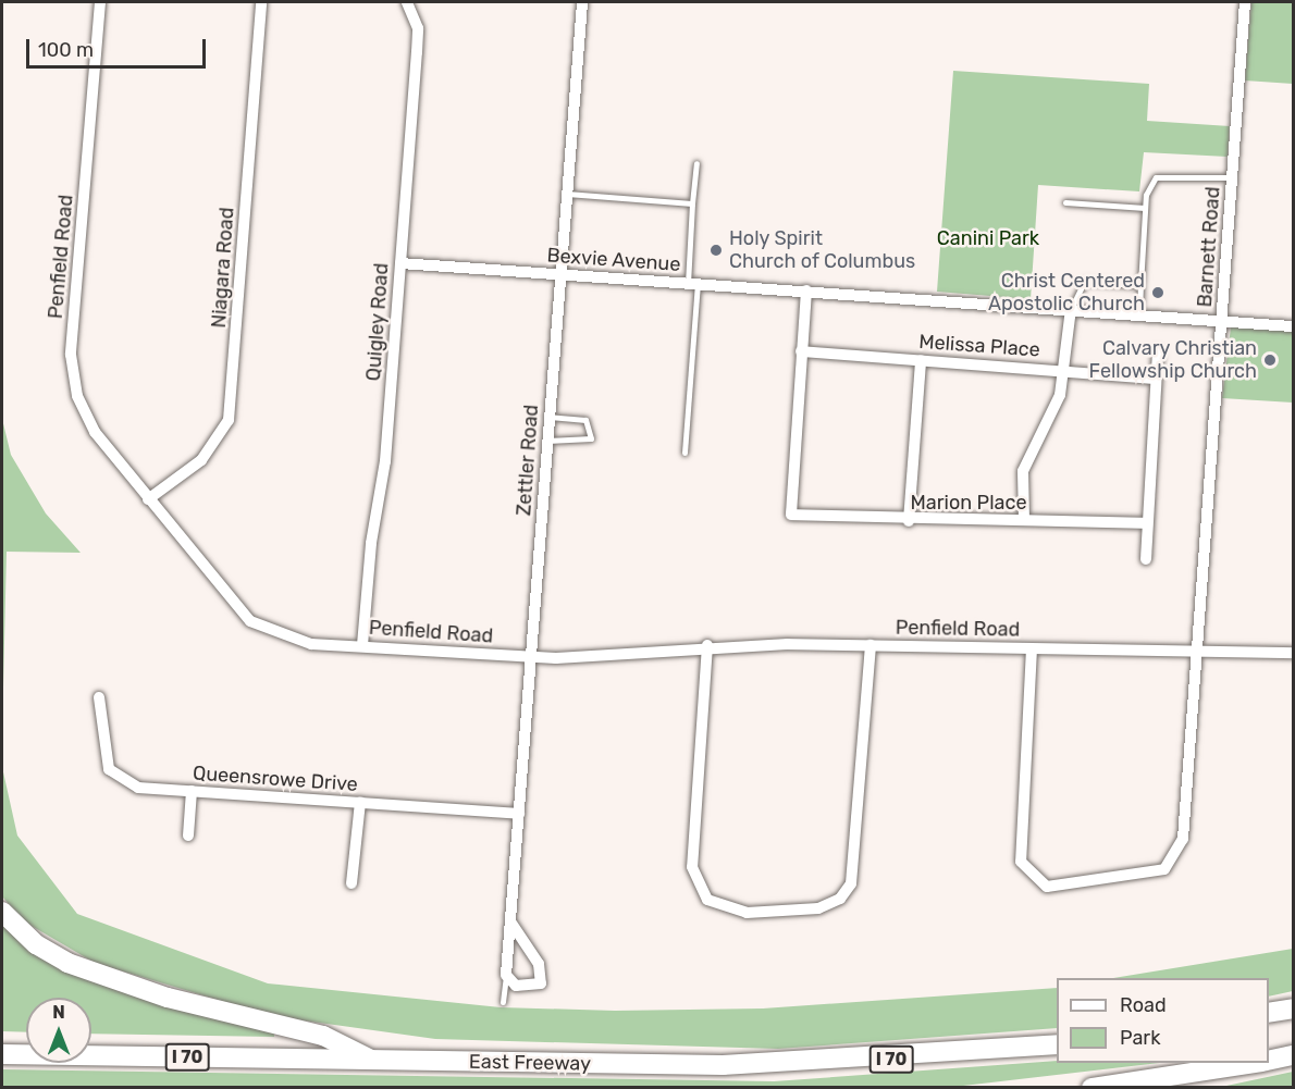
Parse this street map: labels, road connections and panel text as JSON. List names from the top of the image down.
{
  "streets": {
    "highway": ["I 70", "East Freeway"],
    "street": [
      "Barnett Road",
      "Penfield Road",
      "Bexvie Avenue",
      "Niagara Road",
      "Quigley Road",
      "Melissa Place",
      "Zettler Road",
      "Marion Place",
      "Queensrowe Drive"
    ]
  },
  "crossings": [
    ["Barnett Road", "Penfield Road"],
    ["Barnett Road", "Bexvie Avenue"],
    ["Penfield Road", "Niagara Road"],
    ["Penfield Road", "Quigley Road"],
    ["Penfield Road", "Zettler Road"],
    ["Bexvie Avenue", "Quigley Road"],
    ["Bexvie Avenue", "Zettler Road"],
    ["Melissa Place", "Marion Place"],
    ["Zettler Road", "Queensrowe Drive"]
  ],
  "parks": ["Canini Park"],
  "places": ["Holy Spirit Church of Columbus", "Christ Centered Apostolic Church", "Calvary Christian Fellowship Church"],
  "legend": ["Road", "Park"],
  "scale_bar": "100 m",
  "north": "top"
}
